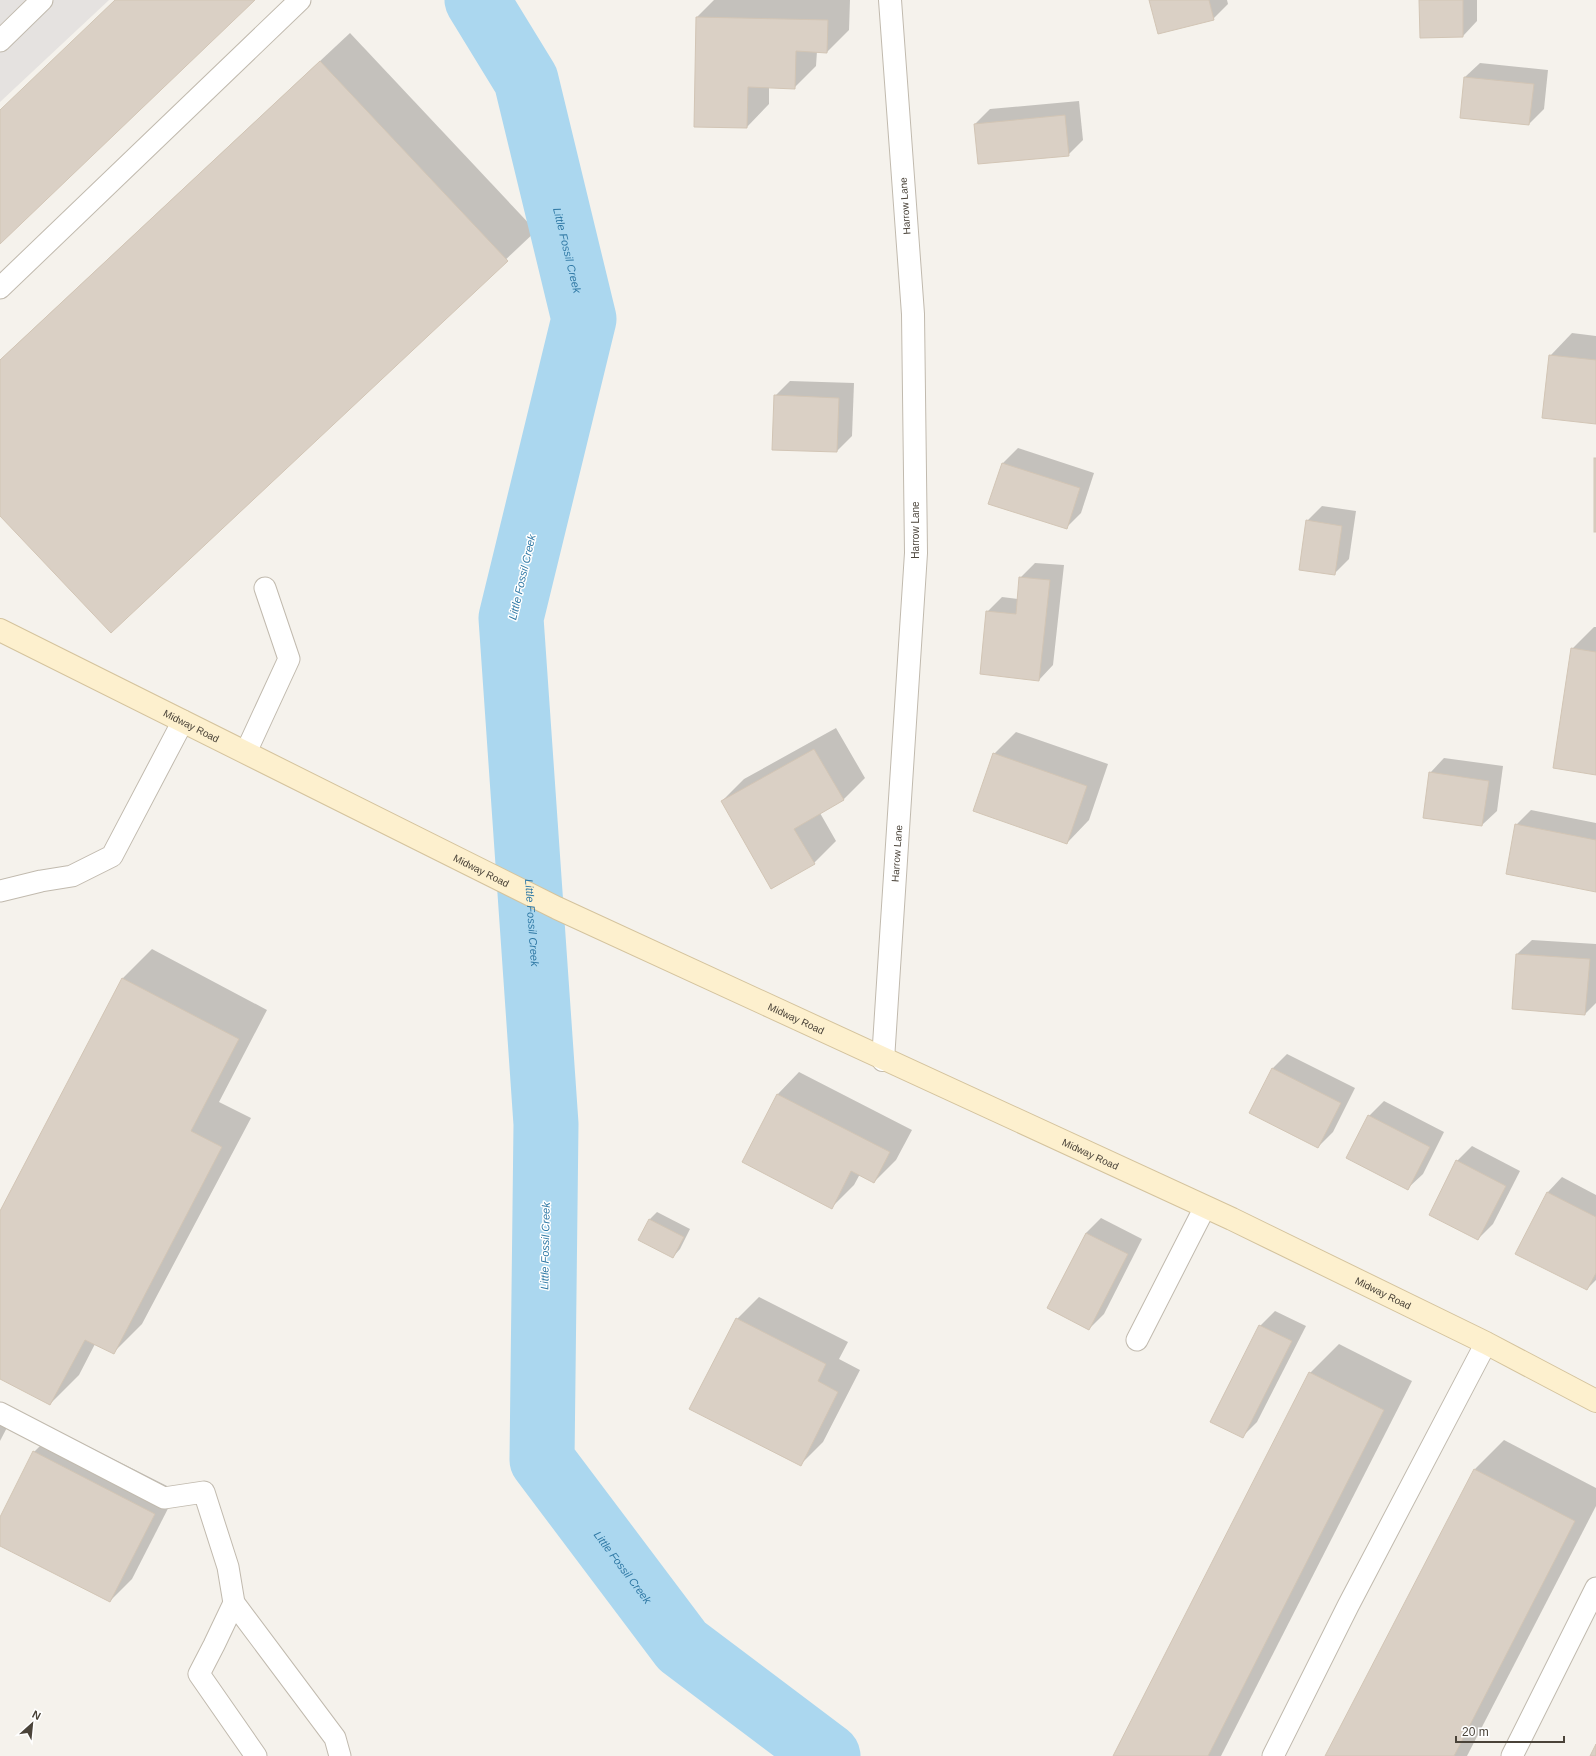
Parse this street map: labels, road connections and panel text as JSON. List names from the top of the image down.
{
  "streets": {
    "main road": ["Midway Road"],
    "street": ["Harrow Lane"]
  },
  "crossings": [
    ["Harrow Lane", "Midway Road"]
  ],
  "water": ["Little Fossil Creek"],
  "scale_bar": "20 m",
  "north": "top right"
}
